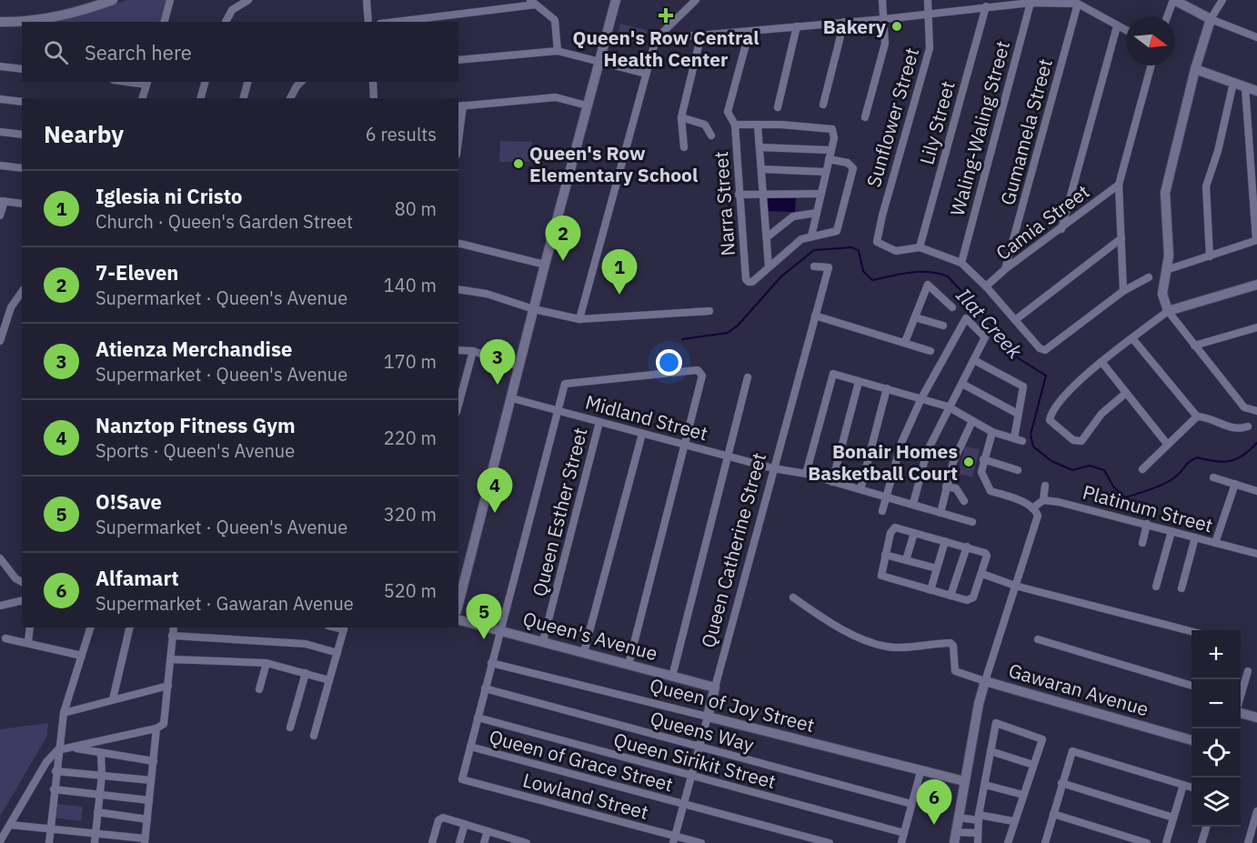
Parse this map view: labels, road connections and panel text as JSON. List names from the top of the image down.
{
  "streets": {
    "street": [
      "Sunflower Street",
      "Lily Street",
      "Waling-Waling Street",
      "Gumamela Street",
      "Narra Street",
      "Camia Street",
      "Midland Street",
      "Platinum Street",
      "Queen Esther Street",
      "Queen Catherine Street",
      "Queen's Avenue",
      "Gawaran Avenue",
      "Queen of Joy Street",
      "Queens Way",
      "Queen of Grace Street",
      "Queen Sirikit Street",
      "Lowland Street"
    ]
  },
  "crossings": [
    ["Sunflower Street", "Lily Street"],
    ["Gumamela Street", "Camia Street"],
    ["Midland Street", "Queen Esther Street"],
    ["Midland Street", "Queen Catherine Street"],
    ["Queen Esther Street", "Queen's Avenue"],
    ["Queen Catherine Street", "Queen's Avenue"],
    ["Queen Catherine Street", "Queen of Joy Street"],
    ["Queen Catherine Street", "Queens Way"],
    ["Queen Catherine Street", "Queen of Grace Street"],
    ["Queen Catherine Street", "Queen Sirikit Street"],
    ["Queen Catherine Street", "Lowland Street"],
    ["Gawaran Avenue", "Queen of Joy Street"],
    ["Queen of Grace Street", "Lowland Street"]
  ],
  "water": ["Ilat Creek"],
  "places": {
    "health": ["Queen's Row Central Health Center"],
    "other": ["Bakery", "Queen's Row Elementary School", "Bonair Homes Basketball Court"]
  },
  "north": "right",
  "page": {
    "search": "Search here",
    "heading": ["Nearby", "6 results"],
    "list": [
      {
        "mark": "1",
        "name": "Iglesia ni Cristo",
        "note": "Church · Queen's Garden Street",
        "value": "80 m"
      },
      {
        "mark": "2",
        "name": "7-Eleven",
        "note": "Supermarket · Queen's Avenue",
        "value": "140 m"
      },
      {
        "mark": "3",
        "name": "Atienza Merchandise",
        "note": "Supermarket · Queen's Avenue",
        "value": "170 m"
      },
      {
        "mark": "4",
        "name": "Nanztop Fitness Gym",
        "note": "Sports · Queen's Avenue",
        "value": "220 m"
      },
      {
        "mark": "5",
        "name": "O!Save",
        "note": "Supermarket · Queen's Avenue",
        "value": "320 m"
      },
      {
        "mark": "6",
        "name": "Alfamart",
        "note": "Supermarket · Gawaran Avenue",
        "value": "520 m"
      }
    ],
    "pins": [
      "2",
      "1",
      "3",
      "4",
      "5",
      "6"
    ],
    "map_buttons": ["+", "−"]
  }
}
